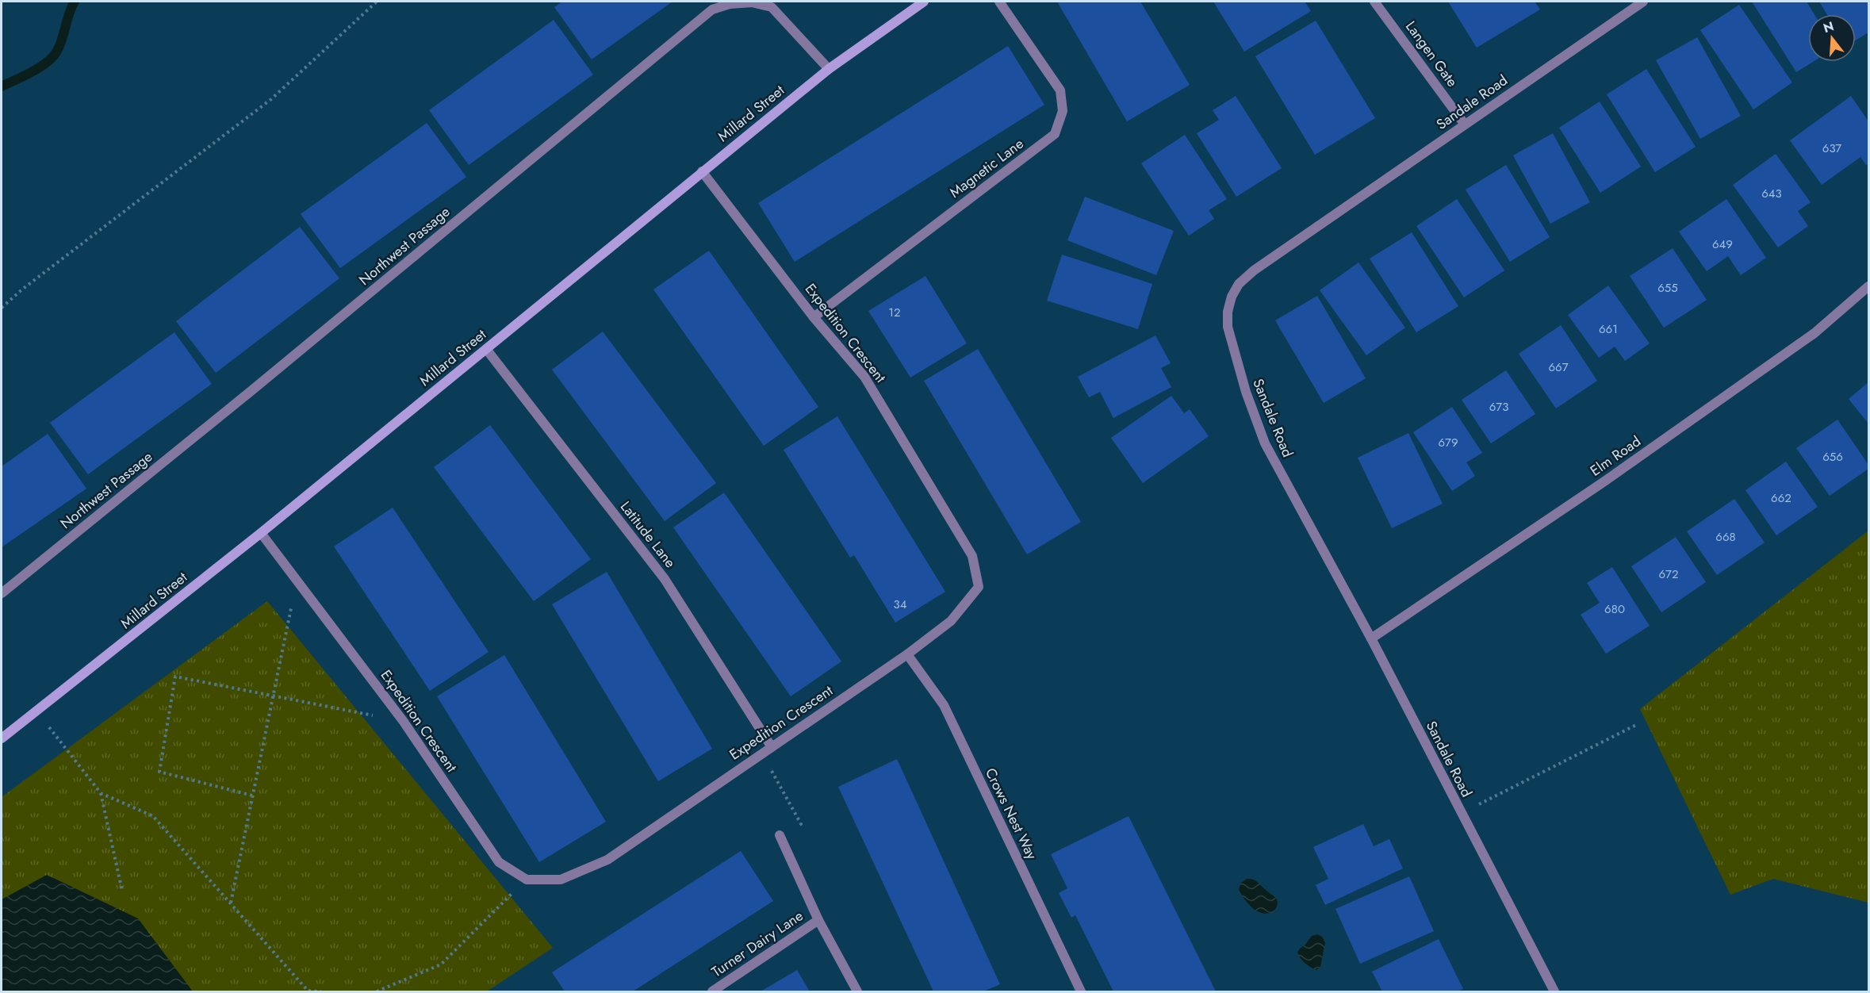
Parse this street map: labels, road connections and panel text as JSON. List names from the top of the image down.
{
  "streets": {
    "street": [
      "Langen Gate",
      "Sandale Road",
      "Millard Street",
      "Magnetic Lane",
      "Northwest Passage",
      "Expedition Crescent",
      "Elm Road",
      "Latitude Lane",
      "Crows Nest Way",
      "Turner Dairy Lane"
    ]
  },
  "crossings": [
    ["Langen Gate", "Sandale Road"],
    ["Sandale Road", "Elm Road"],
    ["Millard Street", "Northwest Passage"],
    ["Millard Street", "Expedition Crescent"],
    ["Millard Street", "Latitude Lane"],
    ["Magnetic Lane", "Expedition Crescent"],
    ["Expedition Crescent", "Latitude Lane"],
    ["Expedition Crescent", "Crows Nest Way"]
  ],
  "house_numbers": [
    "637",
    "643",
    "649",
    "655",
    "12",
    "661",
    "667",
    "673",
    "679",
    "656",
    "662",
    "668",
    "672",
    "34",
    "680"
  ],
  "north": "top"
}
